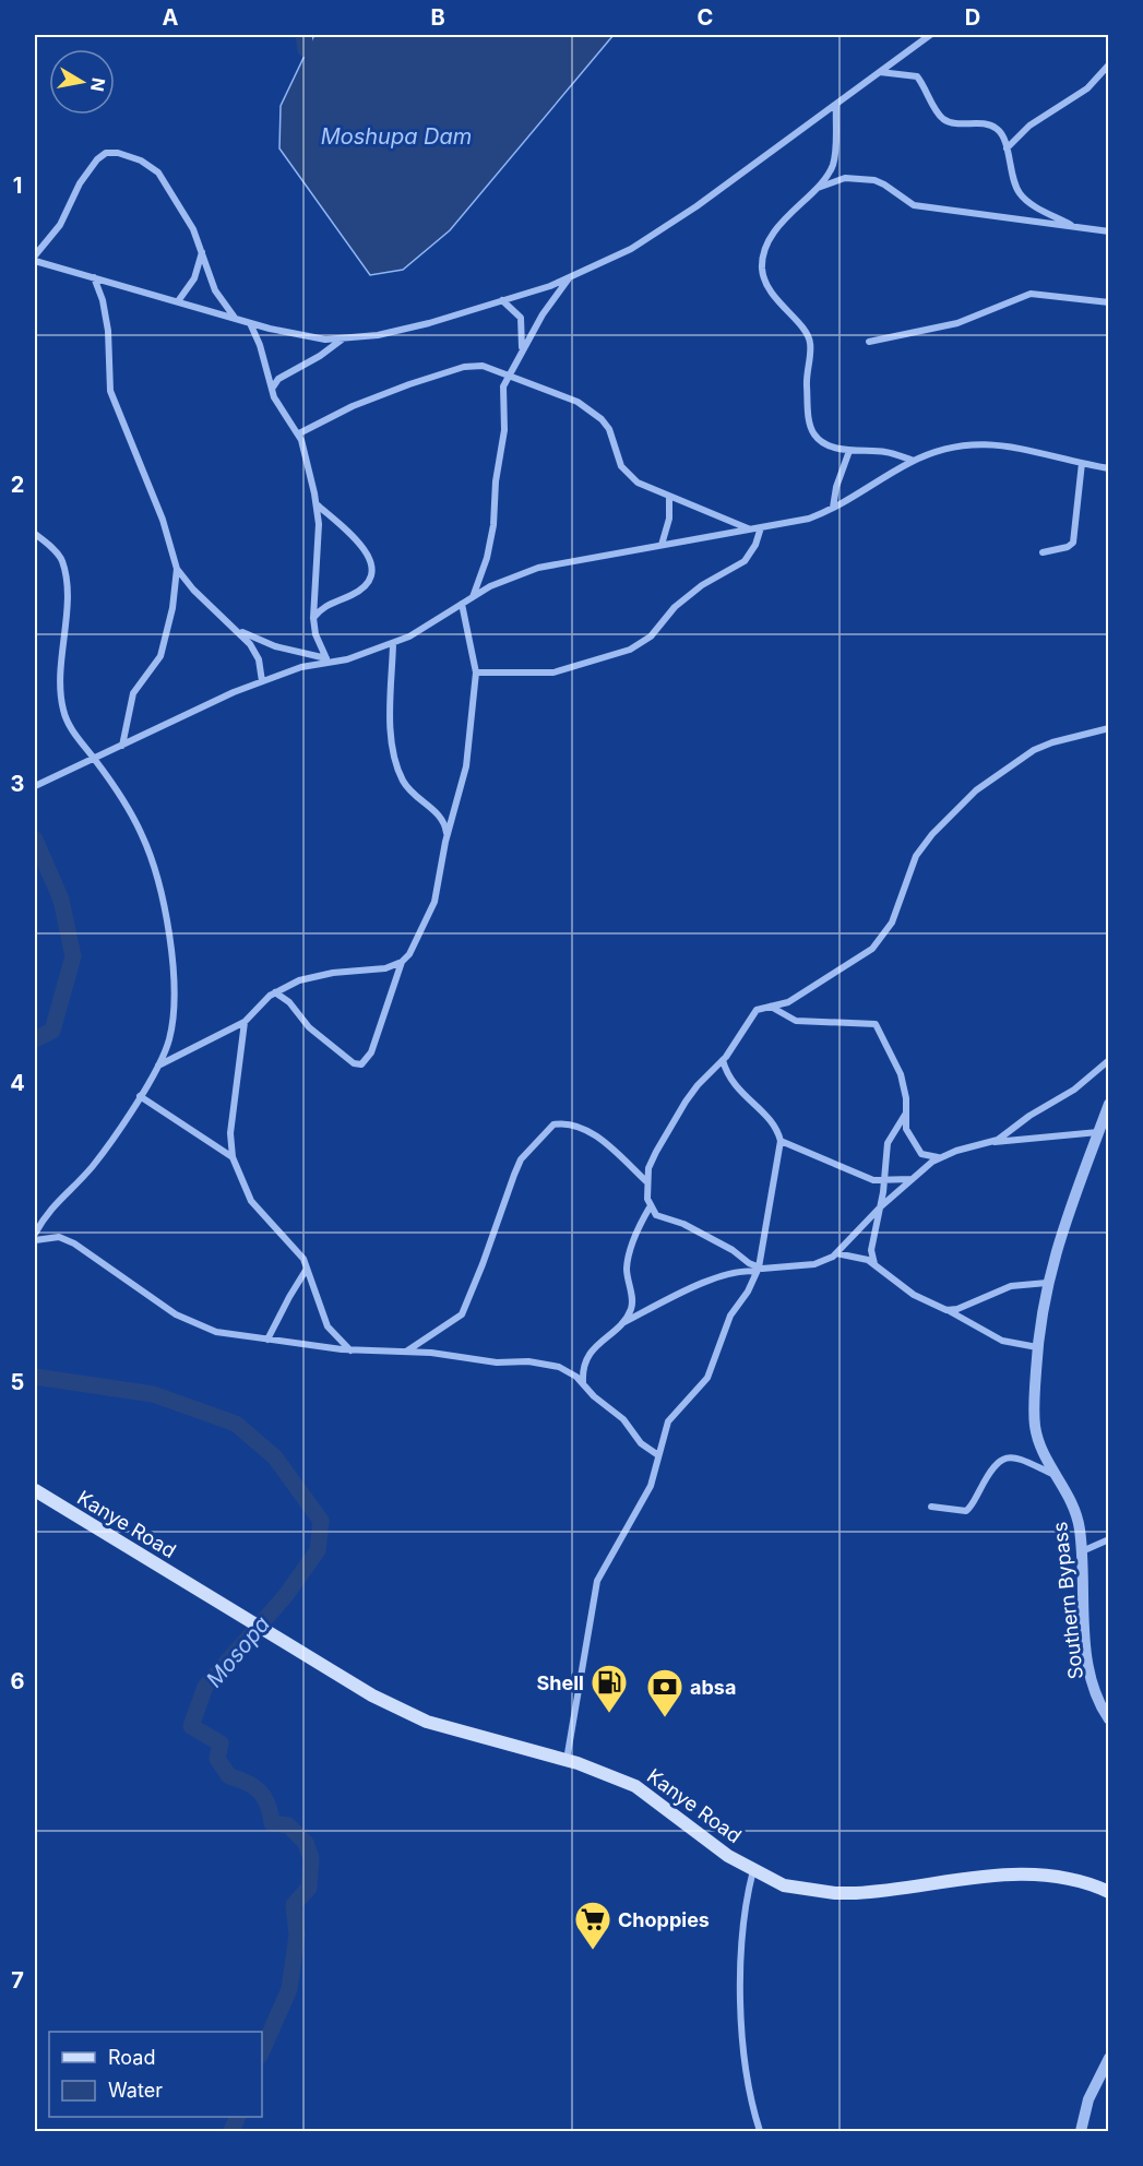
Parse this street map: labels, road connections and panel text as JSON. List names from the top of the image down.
{
  "streets": {
    "main road": ["Kanye Road"],
    "street": ["Southern Bypass"]
  },
  "water": ["Moshupa Dam", "Mosopa"],
  "places": {
    "fuel station": ["Shell"],
    "bank": ["absa"],
    "supermarket": ["Choppies"]
  },
  "legend": ["Road", "Water"],
  "north": "right",
  "grid": {
    "columns": [
      "A",
      "B",
      "C",
      "D"
    ],
    "rows": [
      "1",
      "2",
      "3",
      "4",
      "5",
      "6",
      "7"
    ]
  }
}
